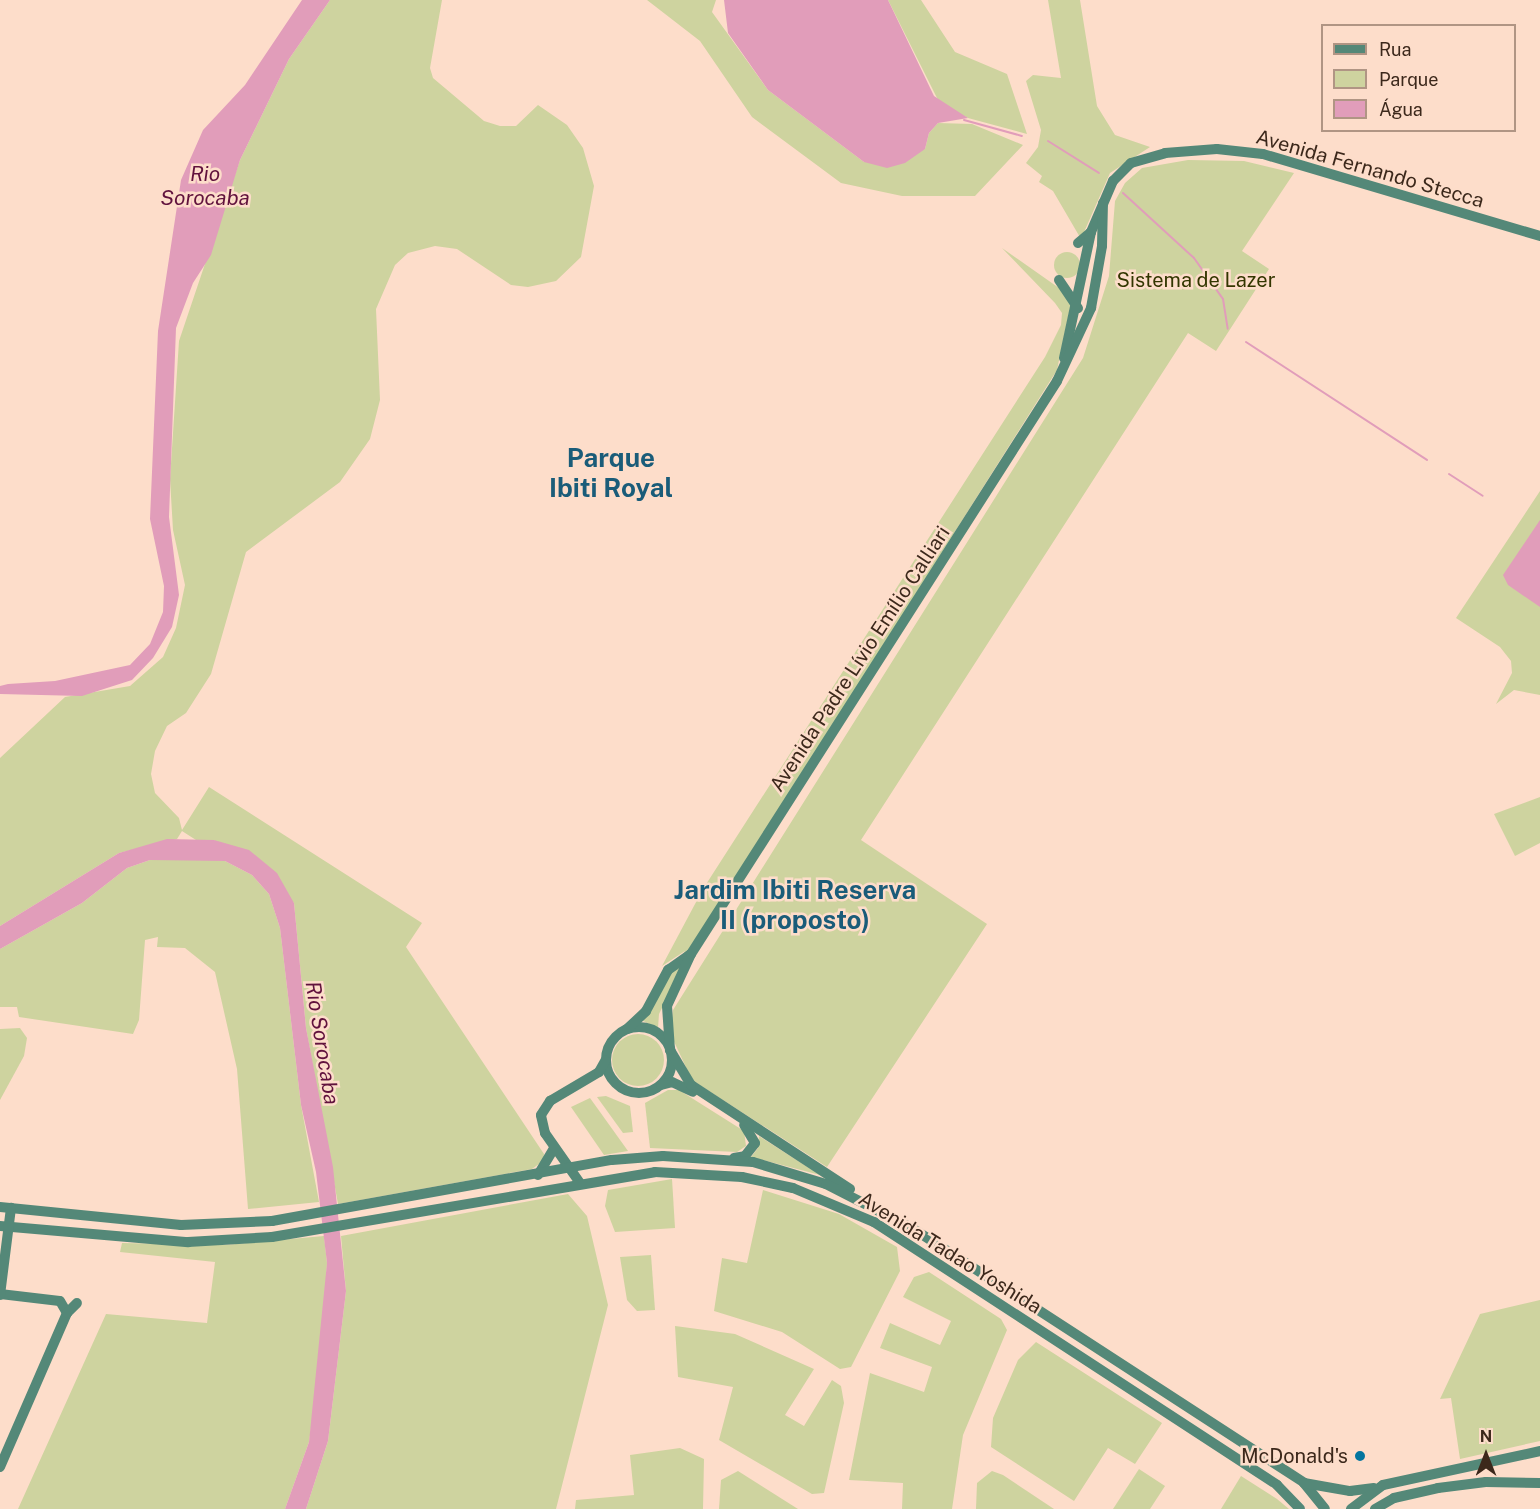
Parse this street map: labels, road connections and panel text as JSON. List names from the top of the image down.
{
  "streets": {
    "main road": ["Avenida Fernando Stecca", "Avenida Padre Lívio Emílio Calliari", "Avenida Tadao Yoshida"]
  },
  "crossings": [
    ["Avenida Fernando Stecca", "Avenida Padre Lívio Emílio Calliari"]
  ],
  "districts": ["Parque Ibiti Royal", "Jardim Ibiti Reserva II (proposto)"],
  "water": ["Rio Sorocaba"],
  "parks": ["Sistema de Lazer"],
  "places": ["McDonald's"],
  "legend": ["Rua", "Parque", "Água"],
  "north": "top"
}
